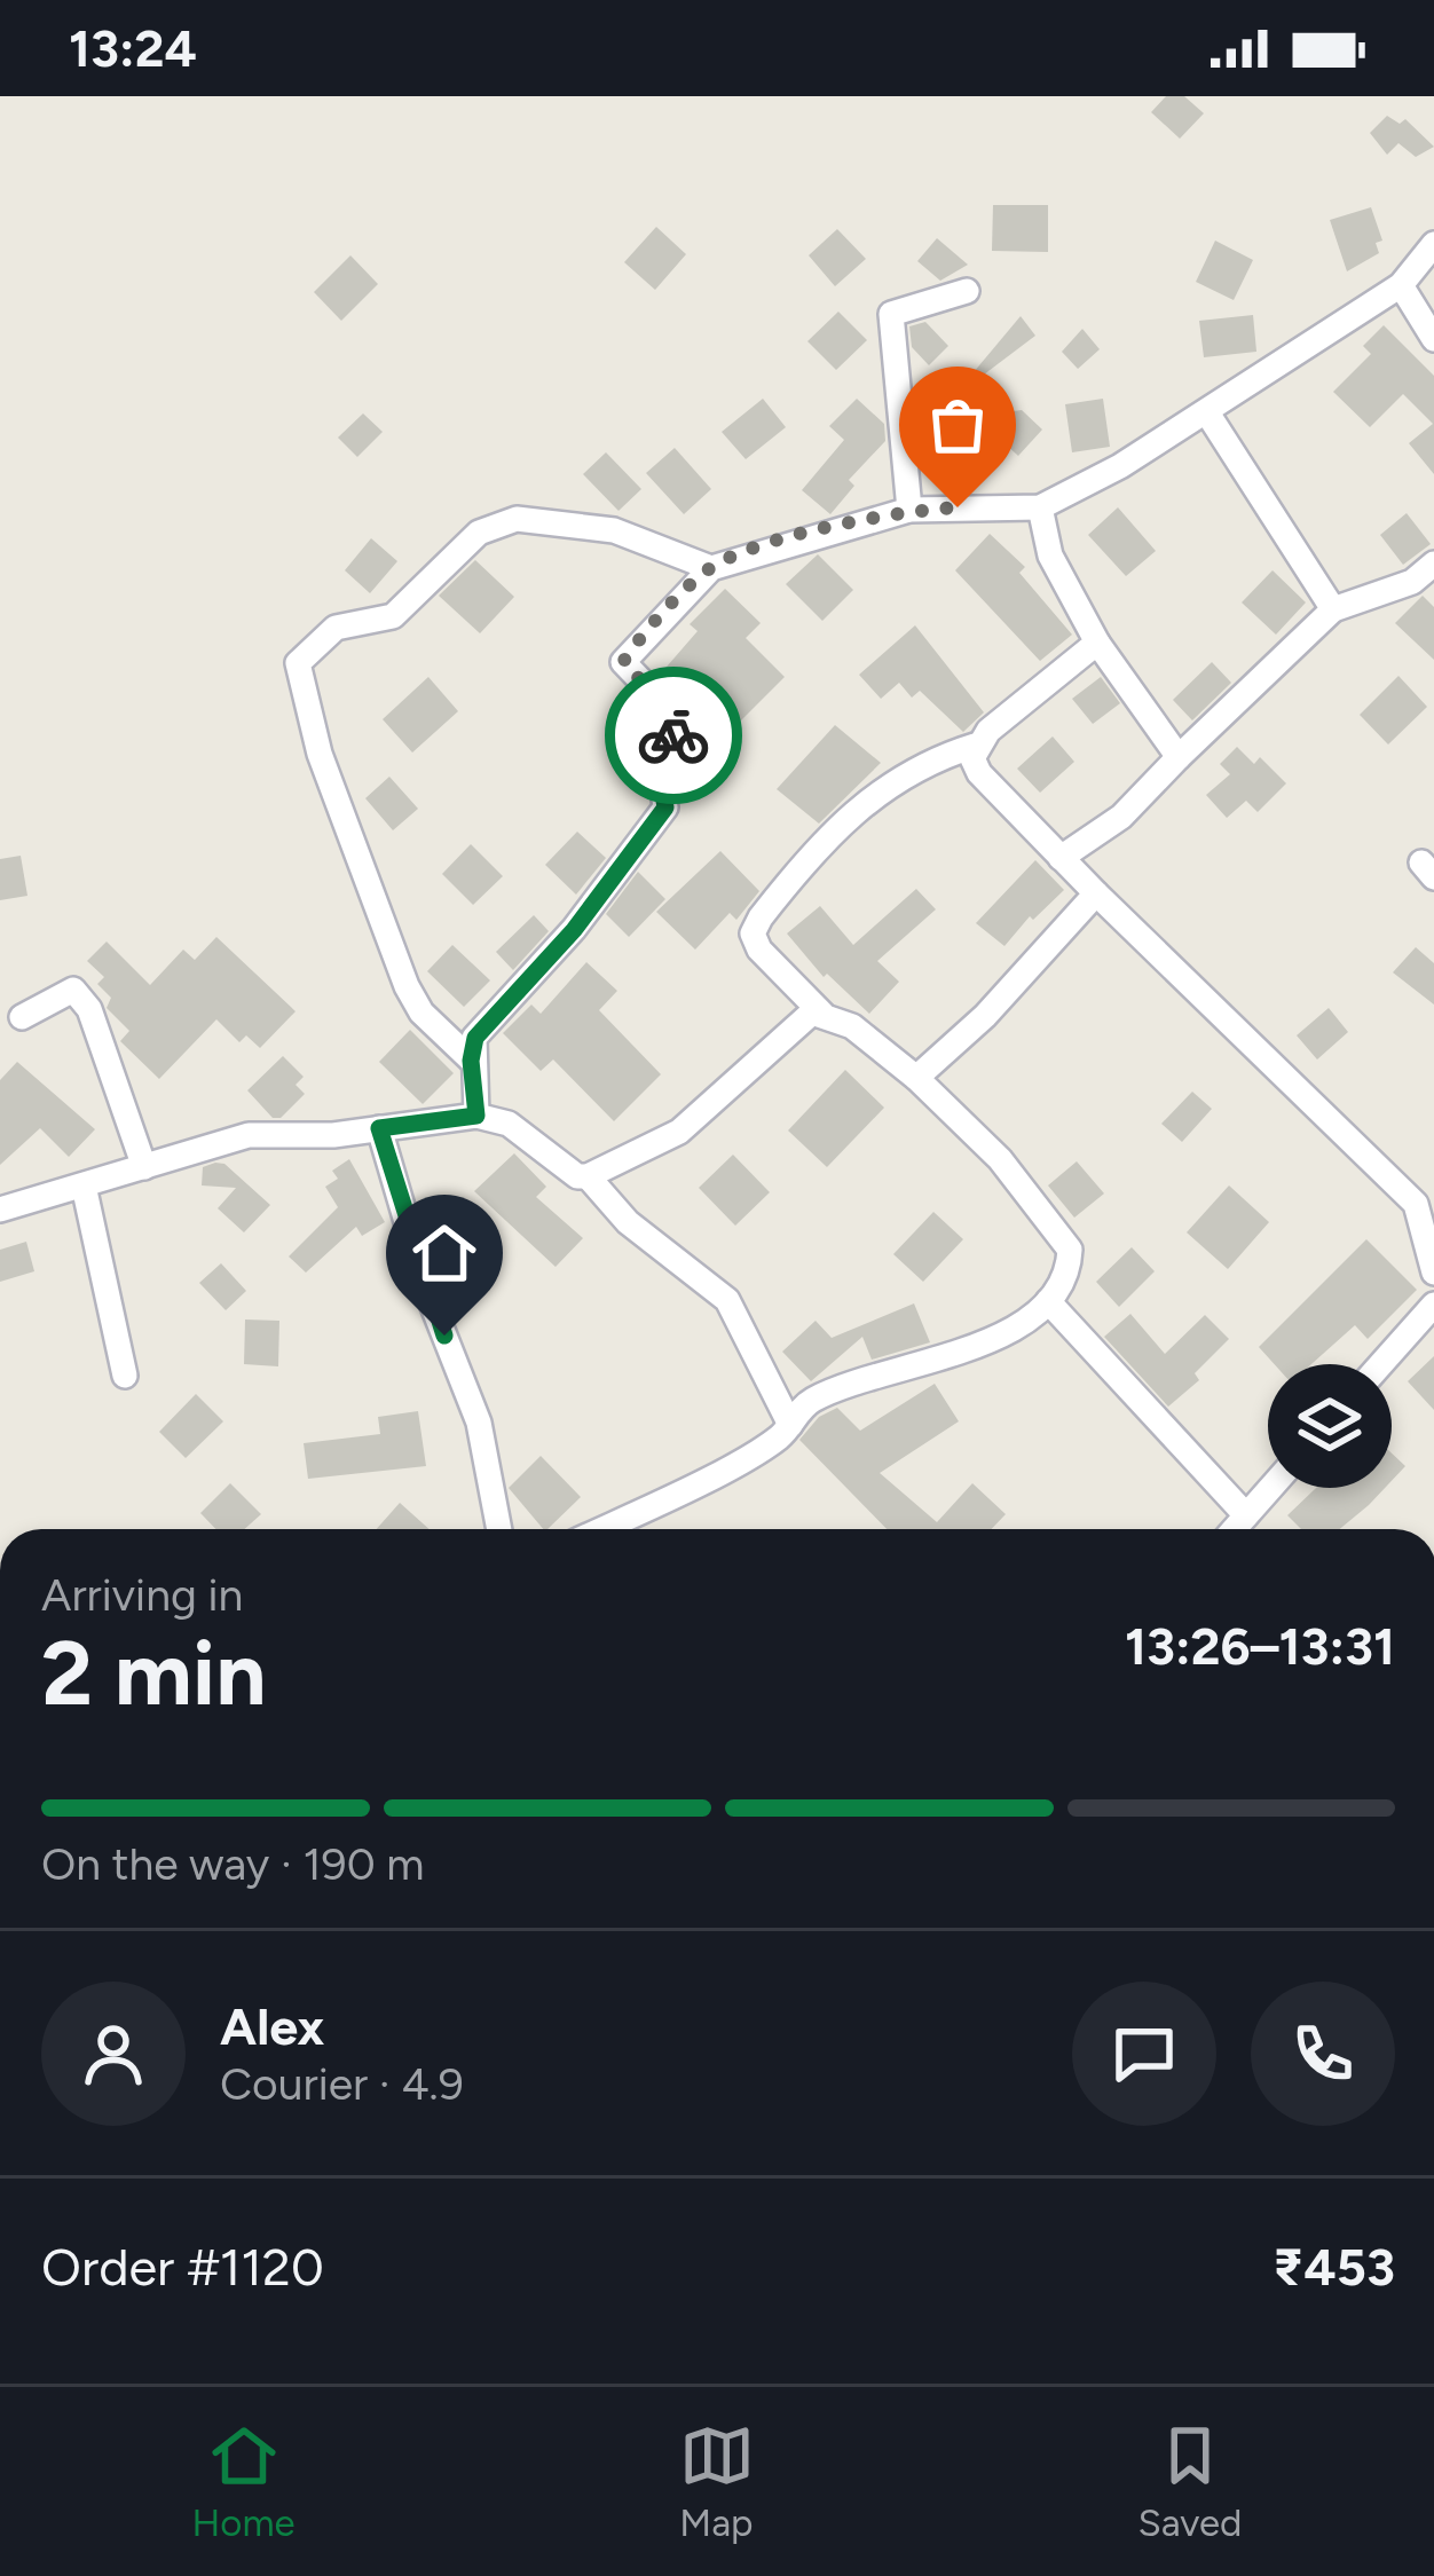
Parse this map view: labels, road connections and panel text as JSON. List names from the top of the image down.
{
  "page": {
    "status": "13:24",
    "heading": ["2 min", "Arriving in", "13:26–13:31"],
    "panel": [
      "Alex",
      "Courier · 4.9",
      "Order #1120",
      "₹453"
    ],
    "bar": "On the way · 190 m",
    "tabs": ["Home", "Map", "Saved"]
  }
}
